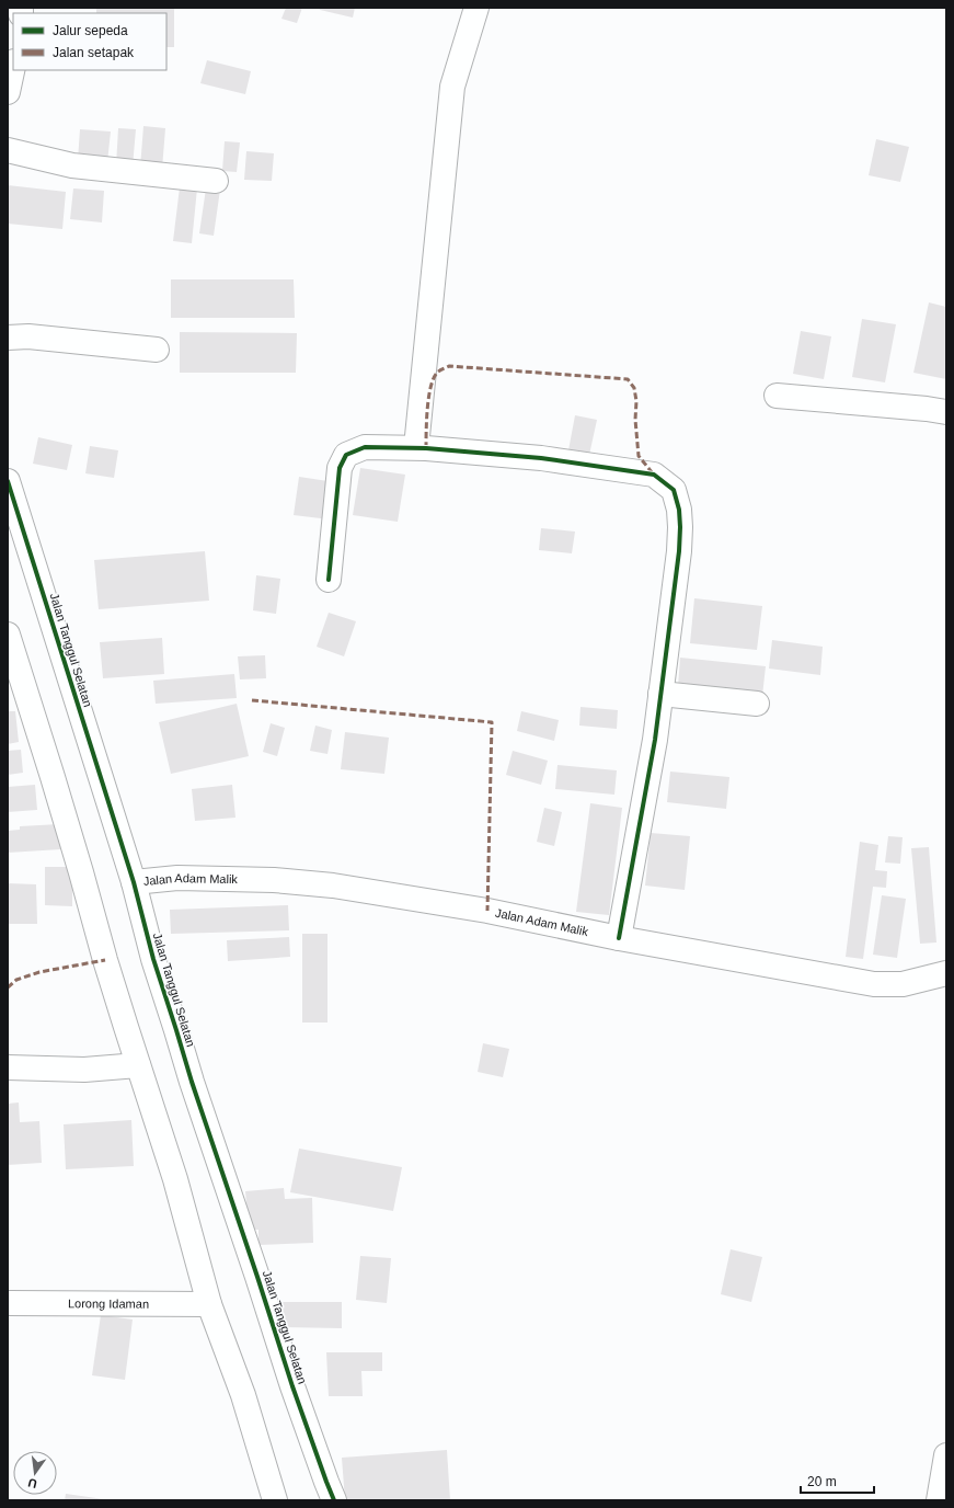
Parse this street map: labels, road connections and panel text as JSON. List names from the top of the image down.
{
  "streets": {
    "street": ["Jalan Tanggul Selatan", "Jalan Adam Malik", "Lorong Idaman"]
  },
  "crossings": [
    ["Jalan Tanggul Selatan", "Jalan Adam Malik"]
  ],
  "legend": ["Jalur sepeda", "Jalan setapak"],
  "scale_bar": "20 m",
  "north": "bottom"
}
